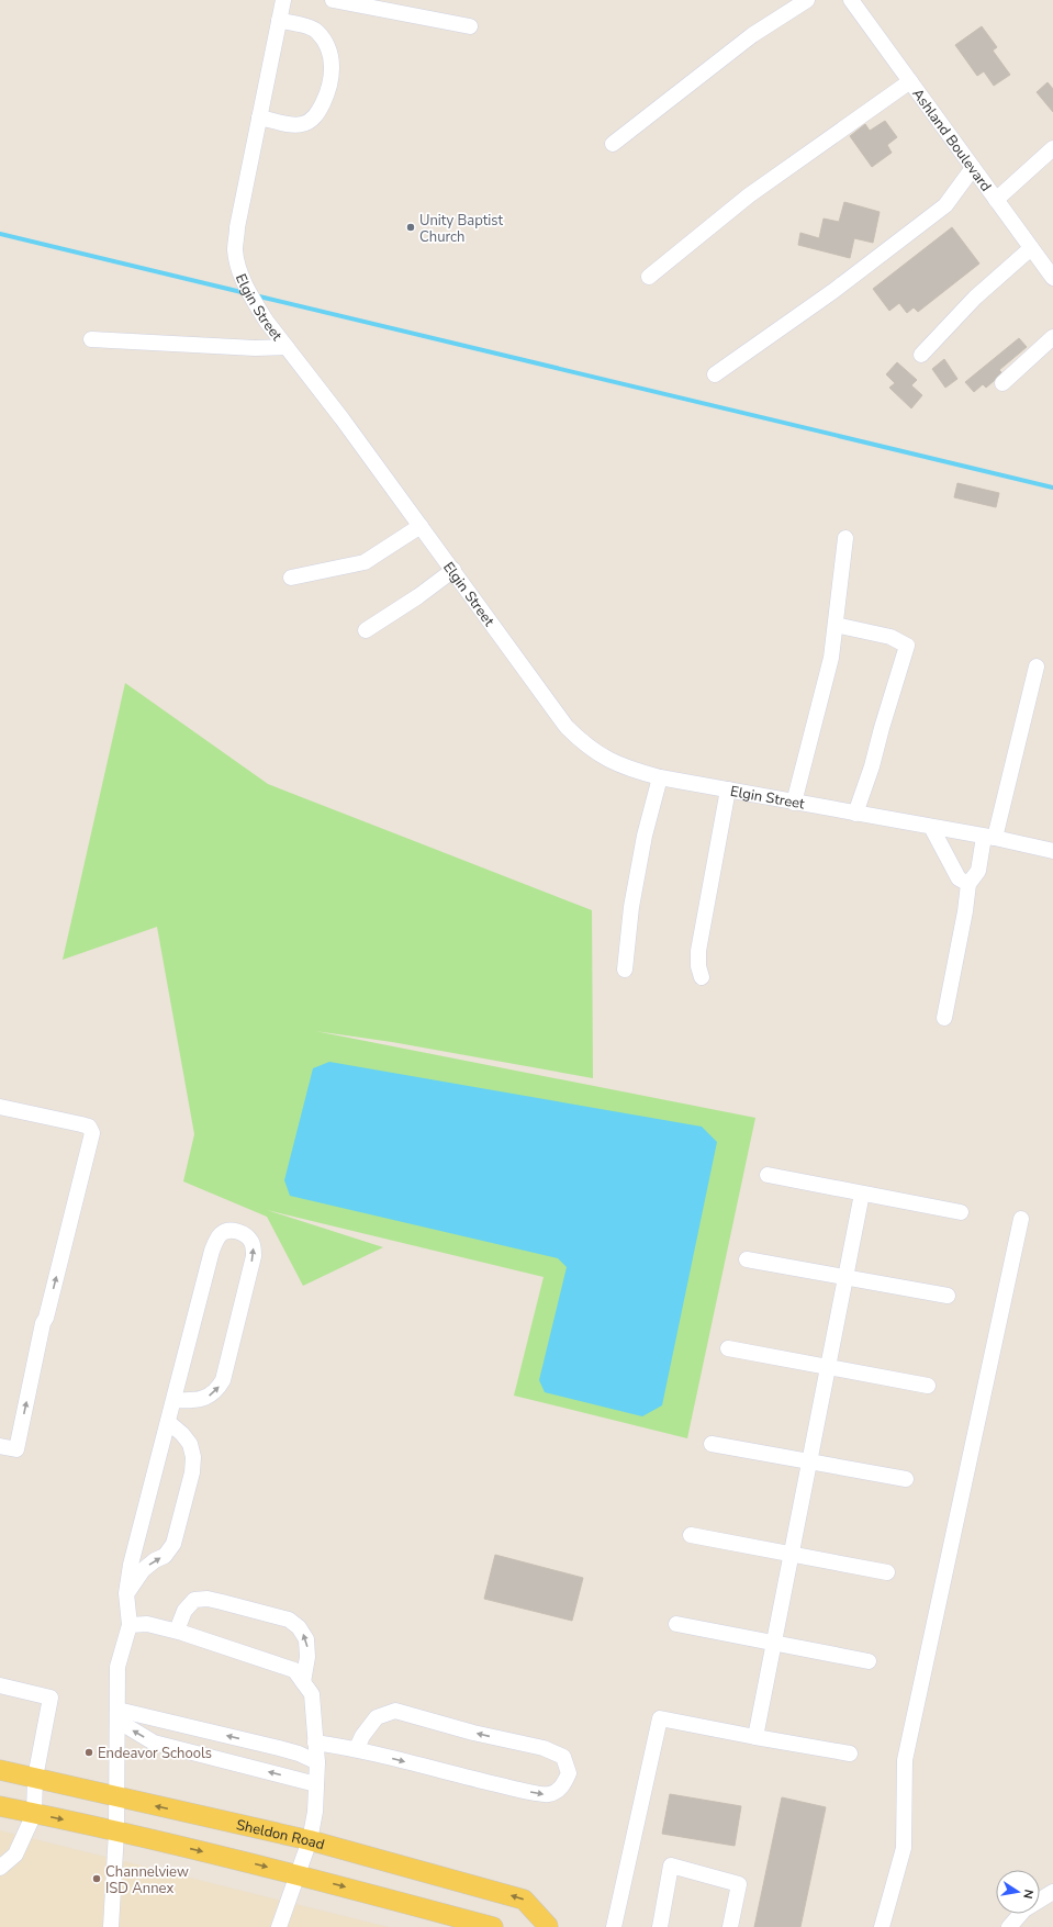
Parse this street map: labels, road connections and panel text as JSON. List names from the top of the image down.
{
  "streets": {
    "main road": ["Sheldon Road"],
    "street": ["Ashland Boulevard", "Elgin Street"]
  },
  "places": ["Unity Baptist Church", "Endeavor Schools", "Channelview ISD Annex"],
  "north": "right"
}
